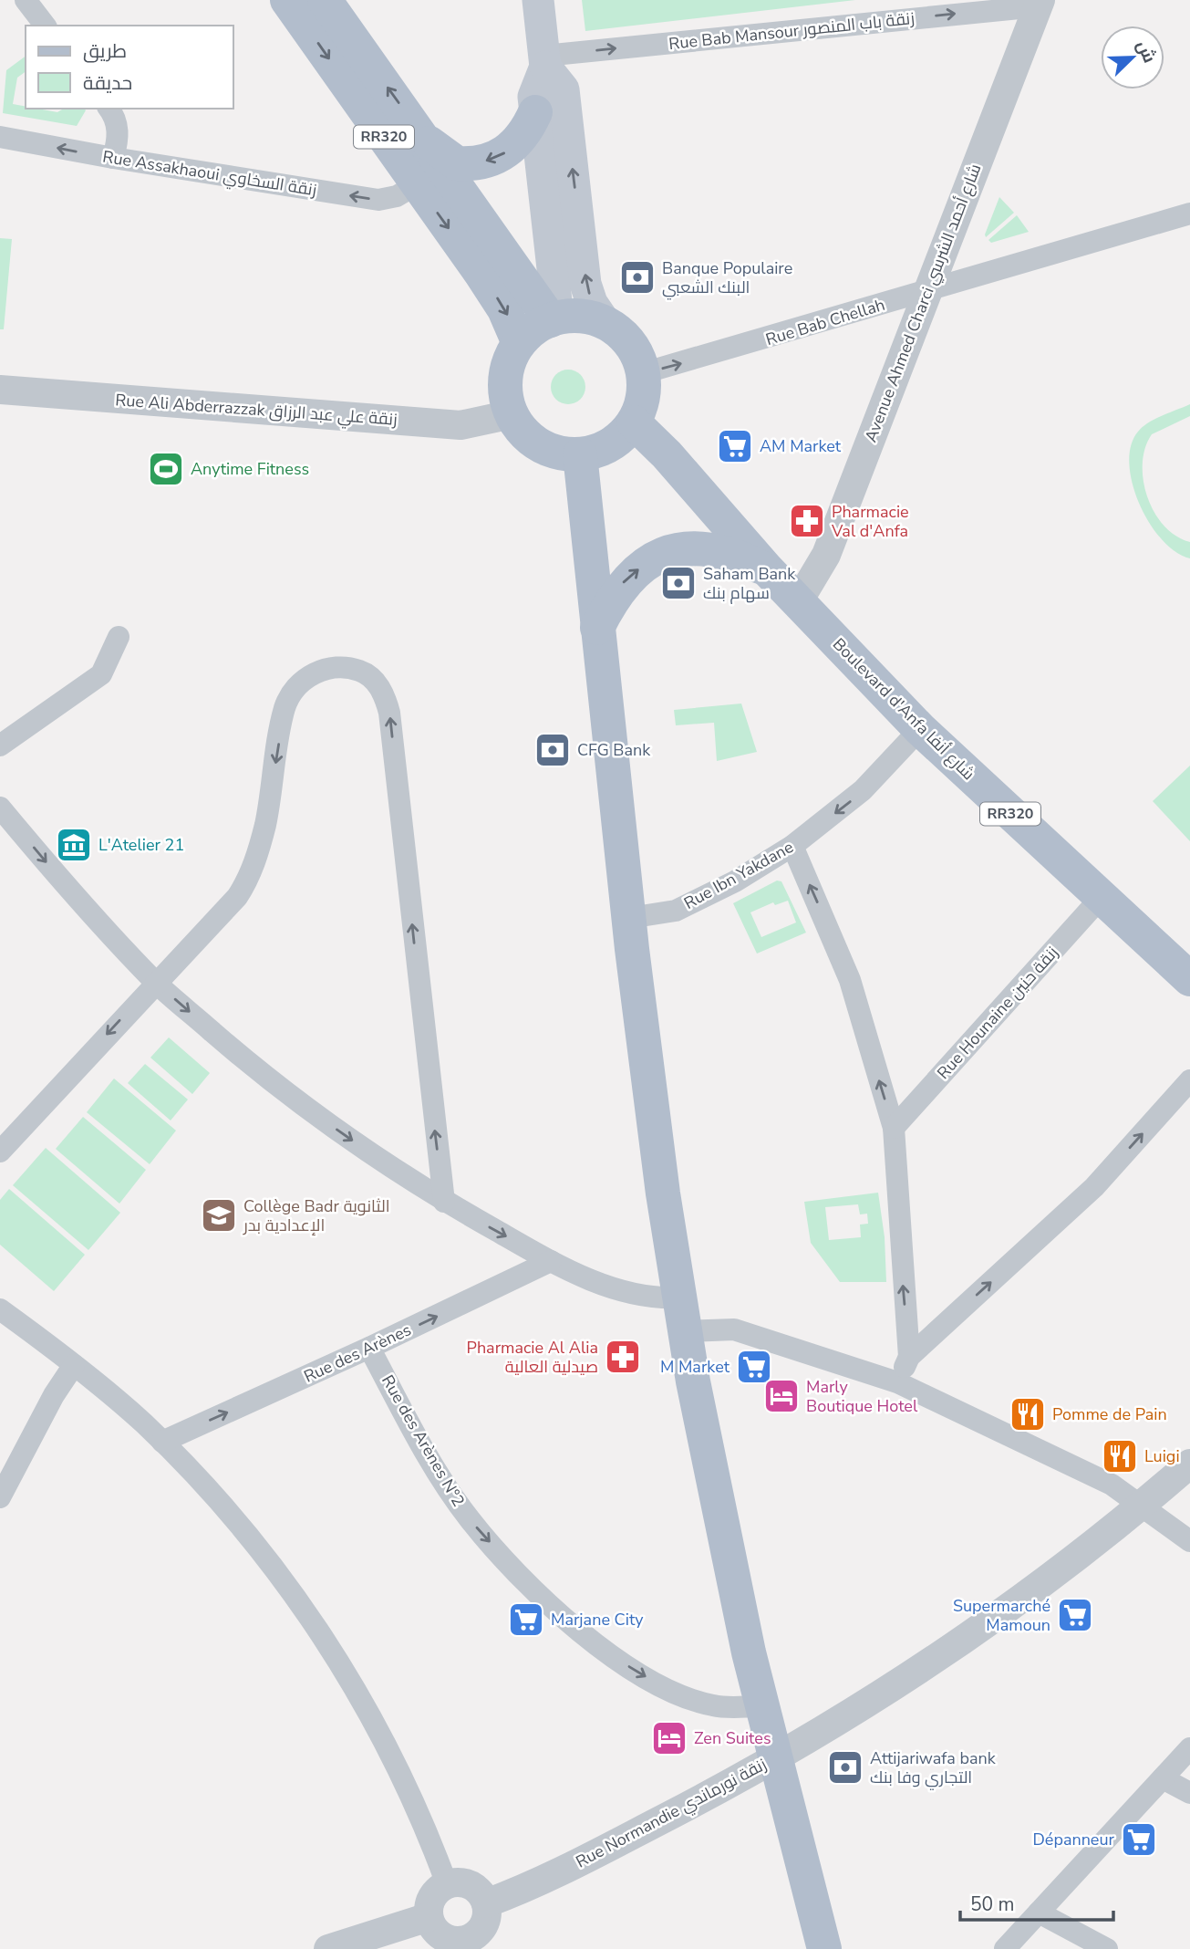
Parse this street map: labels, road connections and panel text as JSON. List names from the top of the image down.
{
  "streets": {
    "main road": ["RR320", "Boulevard d'Anfa شارع أنفا"],
    "street": [
      "Rue Bab Mansour زنقة باب المنصور",
      "Rue Assakhaoui زنقة السخاوي",
      "Avenue Ahmed Charci شارع أحمد الشرسي",
      "Rue Bab Chellah",
      "Rue Ali Abderrazzak زنقة علي عبد الرزاق",
      "Rue Ibn Yakdane",
      "Rue Hounaine زنقة حنين",
      "Rue des Arènes",
      "Rue des Arènes N°2",
      "Rue Normandie زنقة نورماندي"
    ]
  },
  "crossings": [
    ["Rue Bab Mansour زنقة باب المنصور", "Avenue Ahmed Charci شارع أحمد الشرسي"],
    ["RR320", "Rue Assakhaoui زنقة السخاوي"],
    ["RR320", "Rue Bab Chellah"],
    ["RR320", "Rue Ali Abderrazzak زنقة علي عبد الرزاق"],
    ["RR320", "Boulevard d'Anfa شارع أنفا"],
    ["Avenue Ahmed Charci شارع أحمد الشرسي", "Rue Bab Chellah"],
    ["Avenue Ahmed Charci شارع أحمد الشرسي", "Boulevard d'Anfa شارع أنفا"],
    ["Rue Bab Chellah", "Rue Ali Abderrazzak زنقة علي عبد الرزاق"],
    ["Rue Bab Chellah", "Boulevard d'Anfa شارع أنفا"],
    ["Rue Ali Abderrazzak زنقة علي عبد الرزاق", "Boulevard d'Anfa شارع أنفا"],
    ["Boulevard d'Anfa شارع أنفا", "Rue Ibn Yakdane"],
    ["Boulevard d'Anfa شارع أنفا", "Rue Hounaine زنقة حنين"],
    ["Rue des Arènes", "Rue des Arènes N°2"]
  ],
  "one_way": [
    "Rue Bab Mansour زنقة باب المنصور",
    "Rue Assakhaoui زنقة السخاوي",
    "Rue Bab Chellah",
    "Rue Ibn Yakdane",
    "Rue des Arènes"
  ],
  "places": {
    "bank": [
      "Banque Populaire البنك الشعبي",
      "Saham Bank سهام بنك",
      "CFG Bank",
      "Attijariwafa bank التجاري وفا بنك"
    ],
    "supermarket": [
      "AM Market",
      "M Market",
      "Supermarché Mamoun",
      "Marjane City",
      "Dépanneur"
    ],
    "sports": ["Anytime Fitness"],
    "pharmacy": ["Pharmacie Val d'Anfa", "Pharmacie Al Alia صيدلية العالية"],
    "museum": ["L'Atelier 21"],
    "school or university": ["Collège Badr الثانوية الإعدادية بدر"],
    "hotel": ["Marly Boutique Hotel", "Zen Suites"],
    "restaurant": ["Pomme de Pain", "Luigi"]
  },
  "legend": ["طريق", "حديقة"],
  "scale_bar": "50 m",
  "north": "top right"
}
